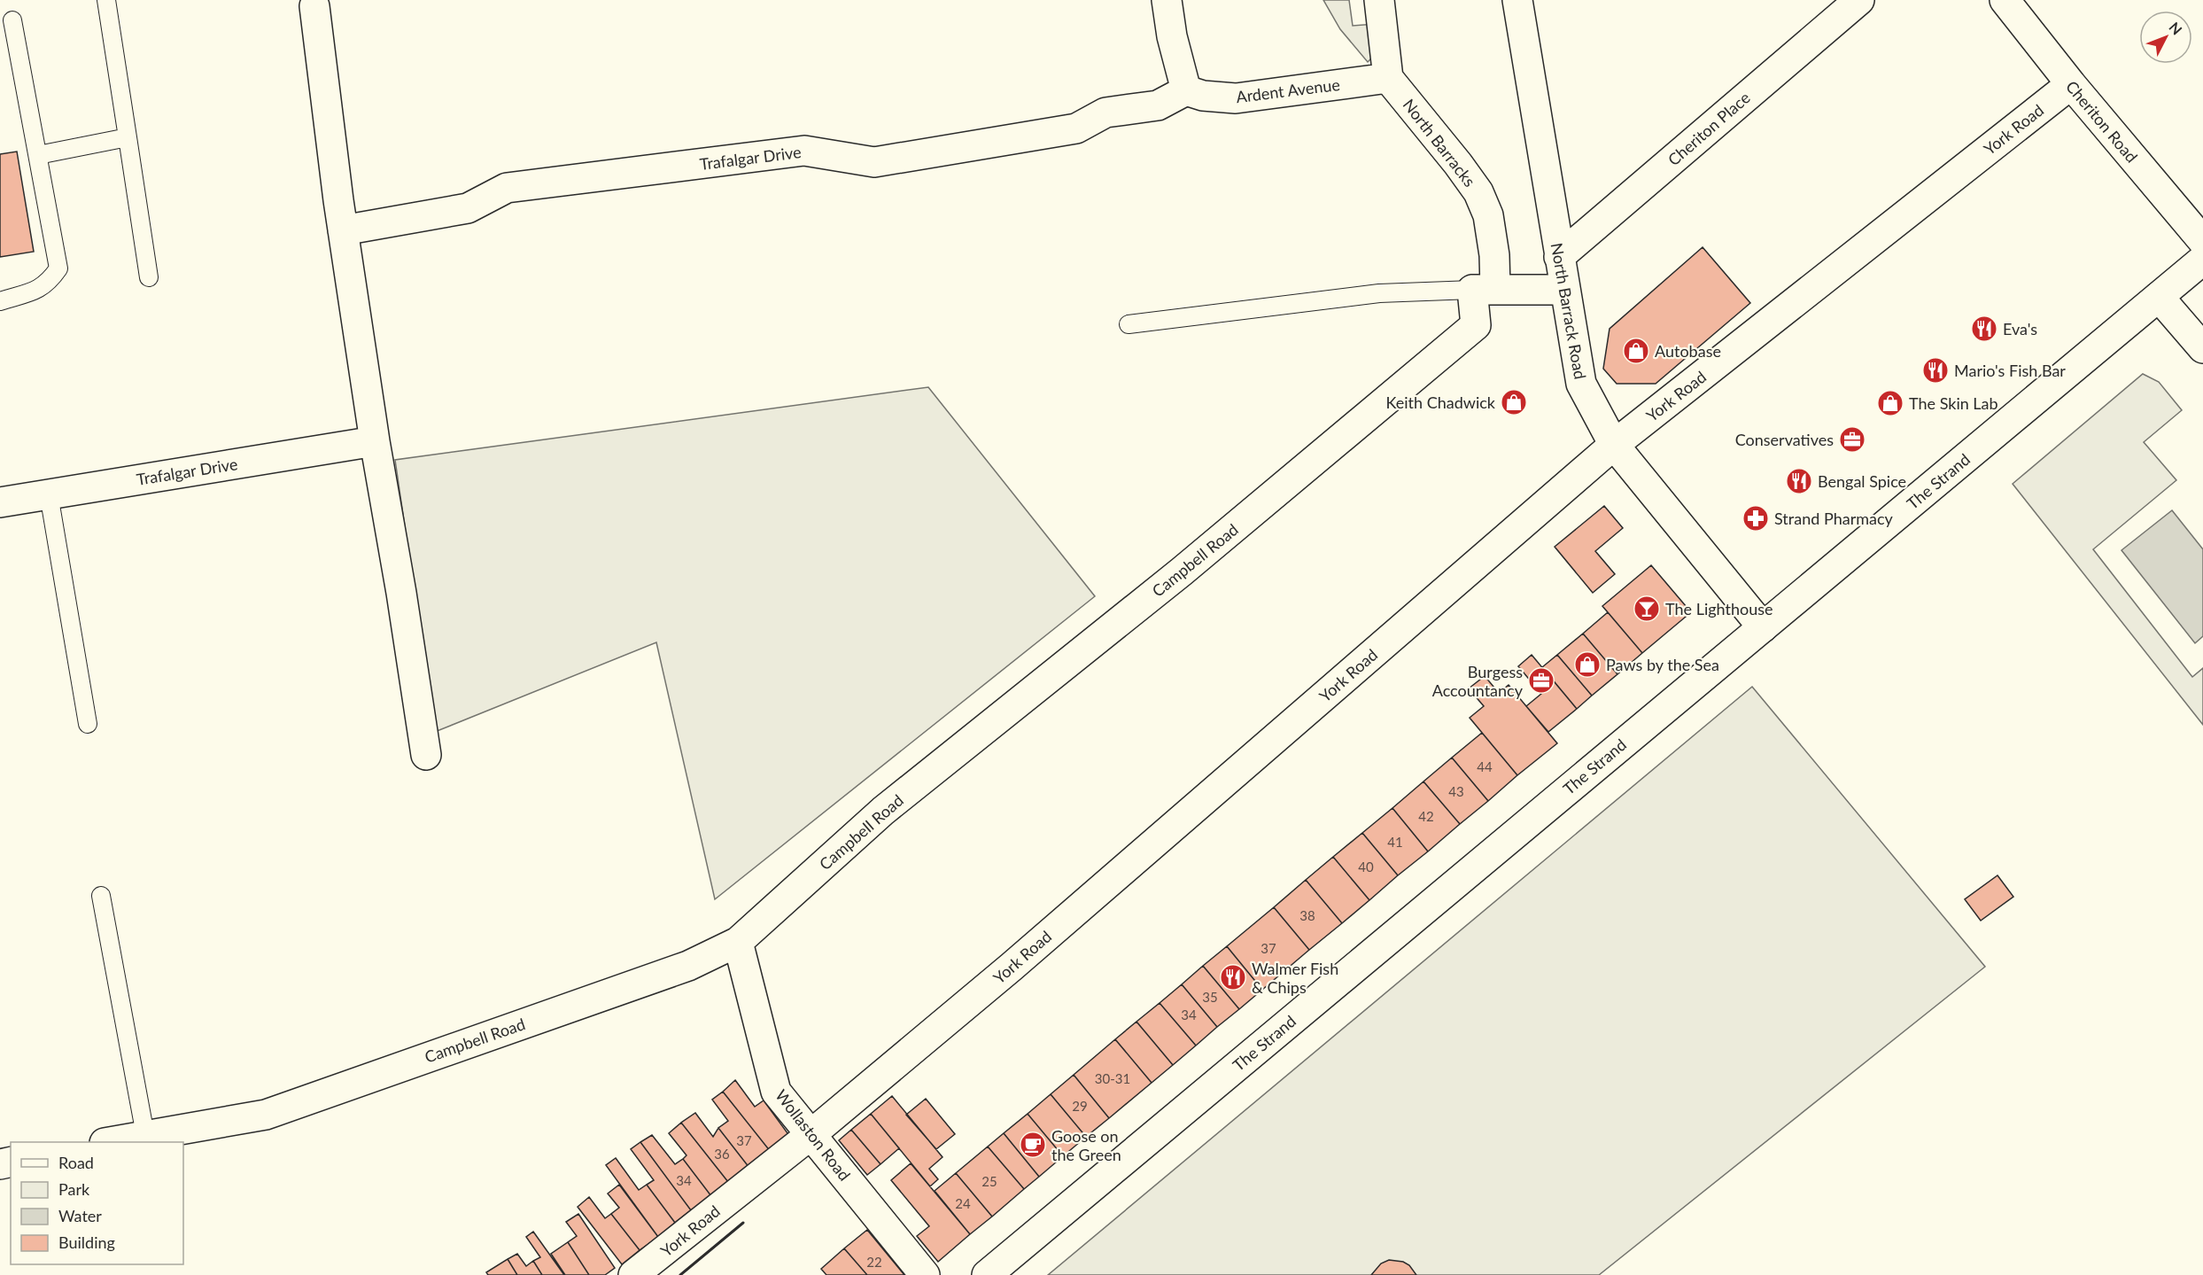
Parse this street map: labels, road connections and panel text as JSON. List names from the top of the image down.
{
  "streets": {
    "street": [
      "Ardent Avenue",
      "Cheriton Road",
      "Cheriton Place",
      "York Road",
      "North Barracks",
      "Trafalgar Drive",
      "North Barrack Road",
      "The Strand",
      "Campbell Road",
      "Wollaston Road"
    ]
  },
  "crossings": [
    ["Ardent Avenue", "North Barracks"],
    ["Ardent Avenue", "Trafalgar Drive"],
    ["Cheriton Road", "York Road"],
    ["Cheriton Place", "North Barrack Road"],
    ["York Road", "North Barrack Road"],
    ["York Road", "Wollaston Road"],
    ["North Barracks", "Campbell Road"],
    ["North Barrack Road", "The Strand"],
    ["Campbell Road", "Wollaston Road"]
  ],
  "places": {
    "restaurant": [
      "Eva's",
      "Mario's Fish Bar",
      "Bengal Spice",
      "Walmer Fish & Chips"
    ],
    "shop": [
      "Autobase",
      "Keith Chadwick",
      "The Skin Lab",
      "Paws by the Sea"
    ],
    "office": ["Conservatives", "Burgess Accountancy"],
    "pharmacy": ["Strand Pharmacy"],
    "bar": ["The Lighthouse"],
    "cafe": ["Goose on the Green"]
  },
  "house_numbers": [
    "44",
    "43",
    "42",
    "41",
    "40",
    "38",
    "37",
    "35",
    "34",
    "30-31",
    "29",
    "37",
    "36",
    "34",
    "25",
    "24",
    "22"
  ],
  "legend": [
    "Road",
    "Park",
    "Water",
    "Building"
  ],
  "north": "top right"
}
